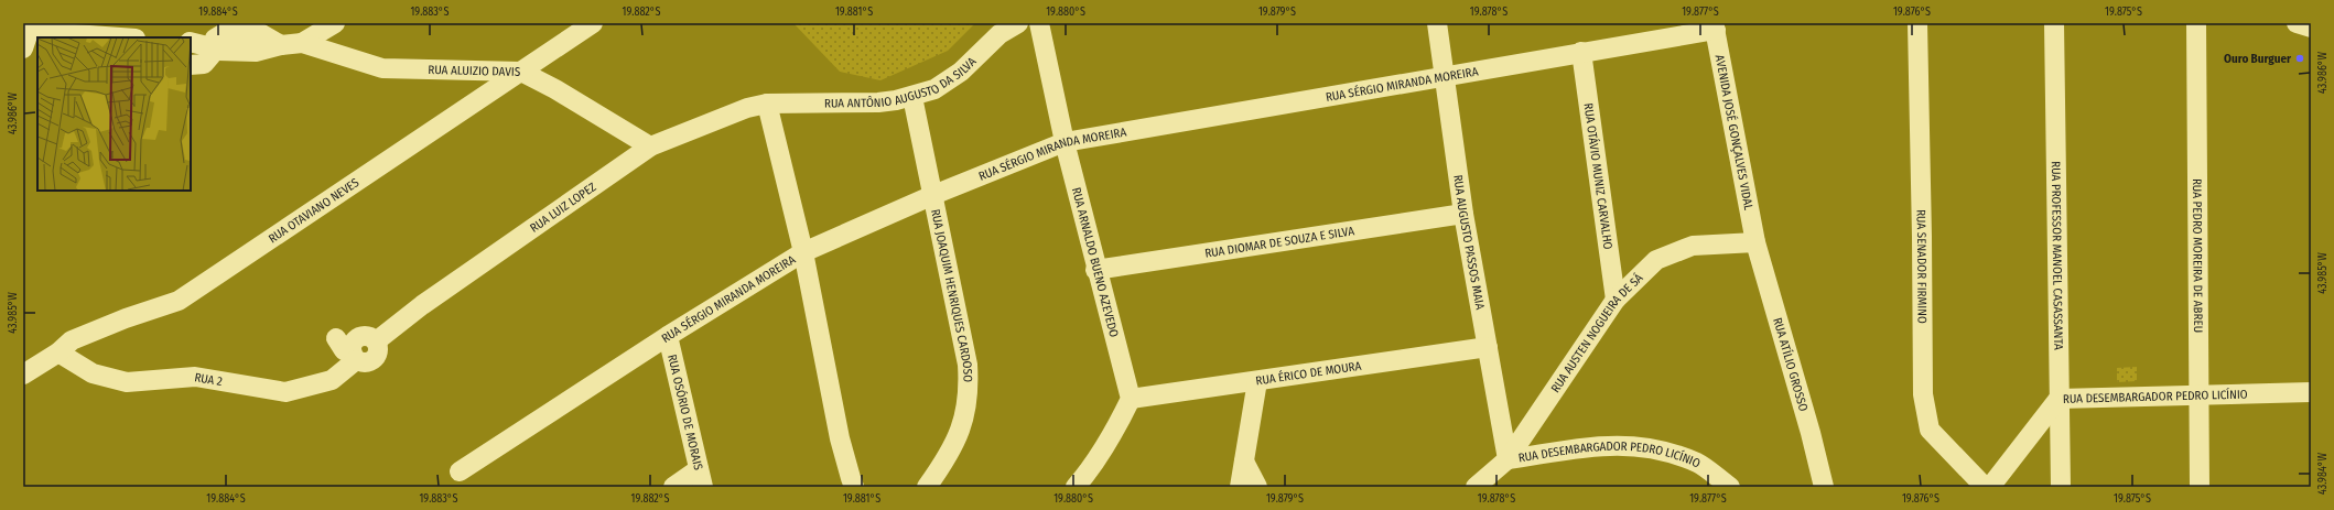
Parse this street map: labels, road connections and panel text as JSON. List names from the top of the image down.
{
  "streets": {
    "street": [
      "RUA ALUIZIO DAVIS",
      "RUA ANTÔNIO AUGUSTO DA SILVA",
      "RUA SÉRGIO MIRANDA MOREIRA",
      "AVENIDA JOSÉ GONÇALVES VIDAL",
      "RUA OTÁVIO MUNIZ CARVALHO",
      "RUA LUIZ LOPEZ",
      "RUA OTAVIANO NEVES",
      "RUA DIOMAR DE SOUZA E SILVA",
      "RUA AUGUSTO PASSOS MAIA",
      "RUA PROFESSOR MANOEL CASASSANTA",
      "RUA PEDRO MOREIRA DE ABREU",
      "RUA ARNALDO BUENO AZEVEDO",
      "RUA SENADOR FIRMINO",
      "RUA JOAQUIM HENRIQUES CARDOSO",
      "RUA AUSTEN NOGUEIRA DE SÁ",
      "RUA ATÍLIO GROSSO",
      "RUA ÉRICO DE MOURA",
      "RUA 2",
      "RUA DESEMBARGADOR PEDRO LICÍNIO",
      "RUA OSÓRIO DE MORAIS"
    ]
  },
  "crossings": [
    ["RUA ALUIZIO DAVIS", "RUA LUIZ LOPEZ"],
    ["RUA ALUIZIO DAVIS", "RUA OTAVIANO NEVES"],
    ["RUA ANTÔNIO AUGUSTO DA SILVA", "RUA LUIZ LOPEZ"],
    ["RUA ANTÔNIO AUGUSTO DA SILVA", "RUA JOAQUIM HENRIQUES CARDOSO"],
    ["RUA SÉRGIO MIRANDA MOREIRA", "AVENIDA JOSÉ GONÇALVES VIDAL"],
    ["RUA SÉRGIO MIRANDA MOREIRA", "RUA OTÁVIO MUNIZ CARVALHO"],
    ["RUA SÉRGIO MIRANDA MOREIRA", "RUA AUGUSTO PASSOS MAIA"],
    ["RUA SÉRGIO MIRANDA MOREIRA", "RUA ARNALDO BUENO AZEVEDO"],
    ["RUA SÉRGIO MIRANDA MOREIRA", "RUA JOAQUIM HENRIQUES CARDOSO"],
    ["RUA SÉRGIO MIRANDA MOREIRA", "RUA OSÓRIO DE MORAIS"],
    ["AVENIDA JOSÉ GONÇALVES VIDAL", "RUA AUSTEN NOGUEIRA DE SÁ"],
    ["AVENIDA JOSÉ GONÇALVES VIDAL", "RUA ATÍLIO GROSSO"],
    ["RUA OTÁVIO MUNIZ CARVALHO", "RUA AUSTEN NOGUEIRA DE SÁ"],
    ["RUA LUIZ LOPEZ", "RUA 2"],
    ["RUA OTAVIANO NEVES", "RUA 2"],
    ["RUA DIOMAR DE SOUZA E SILVA", "RUA AUGUSTO PASSOS MAIA"],
    ["RUA DIOMAR DE SOUZA E SILVA", "RUA ARNALDO BUENO AZEVEDO"],
    ["RUA AUGUSTO PASSOS MAIA", "RUA AUSTEN NOGUEIRA DE SÁ"],
    ["RUA AUGUSTO PASSOS MAIA", "RUA ÉRICO DE MOURA"],
    ["RUA AUGUSTO PASSOS MAIA", "RUA DESEMBARGADOR PEDRO LICÍNIO"],
    ["RUA PROFESSOR MANOEL CASASSANTA", "RUA DESEMBARGADOR PEDRO LICÍNIO"],
    ["RUA PEDRO MOREIRA DE ABREU", "RUA DESEMBARGADOR PEDRO LICÍNIO"],
    ["RUA ARNALDO BUENO AZEVEDO", "RUA ÉRICO DE MOURA"],
    ["RUA AUSTEN NOGUEIRA DE SÁ", "RUA ATÍLIO GROSSO"],
    ["RUA AUSTEN NOGUEIRA DE SÁ", "RUA DESEMBARGADOR PEDRO LICÍNIO"]
  ],
  "places": ["Ouro Burguer"],
  "coordinates": [
    "19.884°S",
    "19.883°S",
    "19.882°S",
    "19.881°S",
    "19.880°S",
    "19.879°S",
    "19.878°S",
    "19.877°S",
    "19.876°S",
    "19.875°S",
    "43.986°W",
    "43.985°W",
    "43.984°W"
  ]
}
